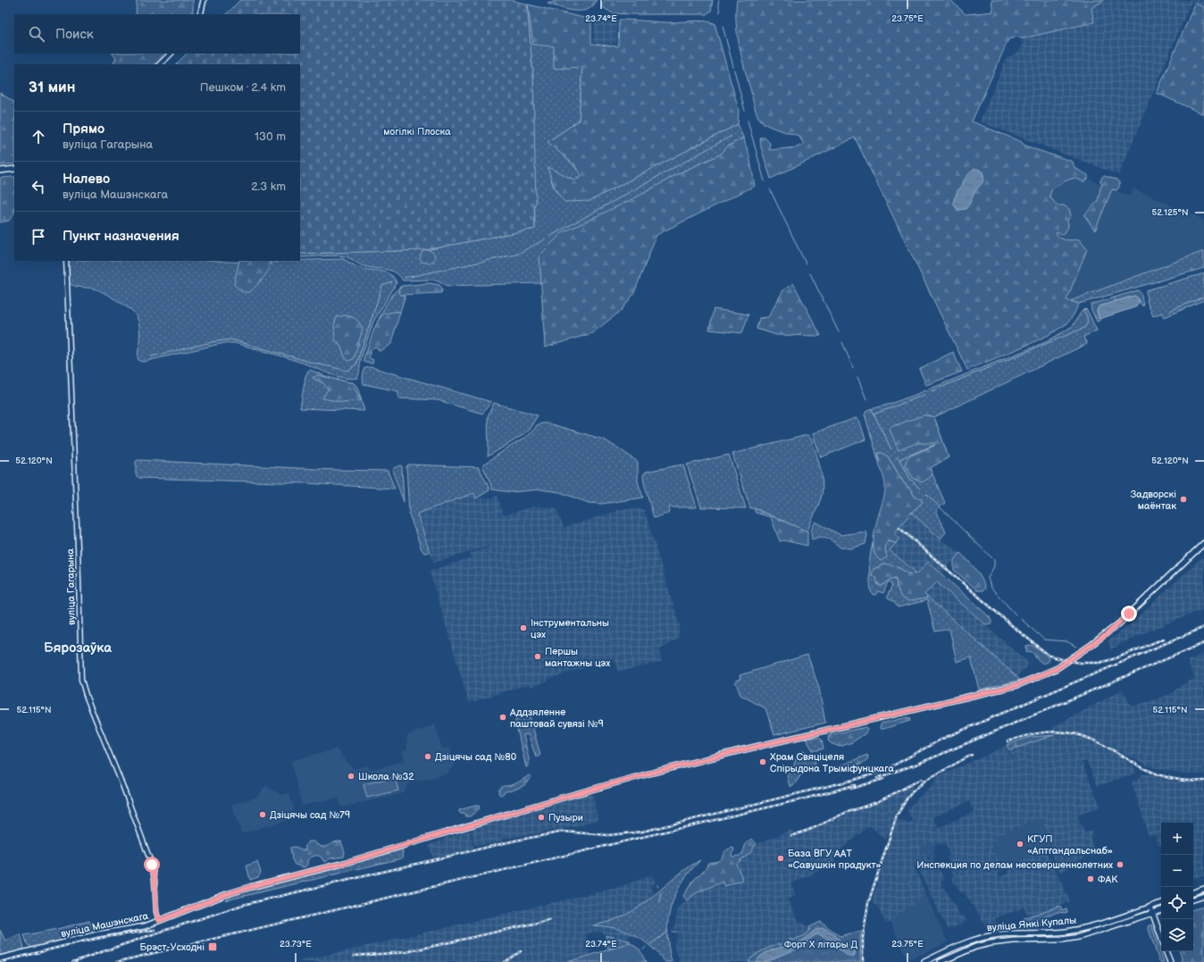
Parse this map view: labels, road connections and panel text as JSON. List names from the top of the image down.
{
  "streets": {
    "main road": ["вуліца Янкі Купалы", "вуліца Машэнскага"],
    "street": ["вуліца Гагарына"]
  },
  "crossings": [
    ["вуліца Гагарына", "вуліца Машэнскага"]
  ],
  "districts": ["Бярозаўка"],
  "parks": ["могілкі Плоска", "Форт X літары Д"],
  "places": {
    "other": [
      "Задворскі маёнтак",
      "Інструментальны цэх",
      "Першы мантажны цэх",
      "Аддзяленне паштовай сувязі №9",
      "Дзіцячы сад №80",
      "Храм Свяціцеля Спірыдона Трыміфунцкага",
      "Школа №32",
      "Дзіцячы сад №79",
      "Пузыри",
      "КГУП «Аптгандальснаб»",
      "База ВГУ ААТ «Савушкін прадукт»",
      "Инспекция по делам несовершеннолетних",
      "ФАК"
    ],
    "transit": ["Брэст-Усходні"]
  },
  "page": {
    "search": "Поиск",
    "heading": ["31 мин", "Пешком · 2.4 km"],
    "list": [
      ["Прямо", "вуліца Гагарына", "130 m"],
      ["Налево", "вуліца Машэнскага", "2.3 km"],
      "Пункт назначения"
    ],
    "map_buttons": ["+", "−"]
  },
  "coordinates": [
    "23.74°E",
    "23.75°E",
    "52.125°N",
    "52.120°N",
    "52.115°N",
    "23.73°E"
  ]
}
